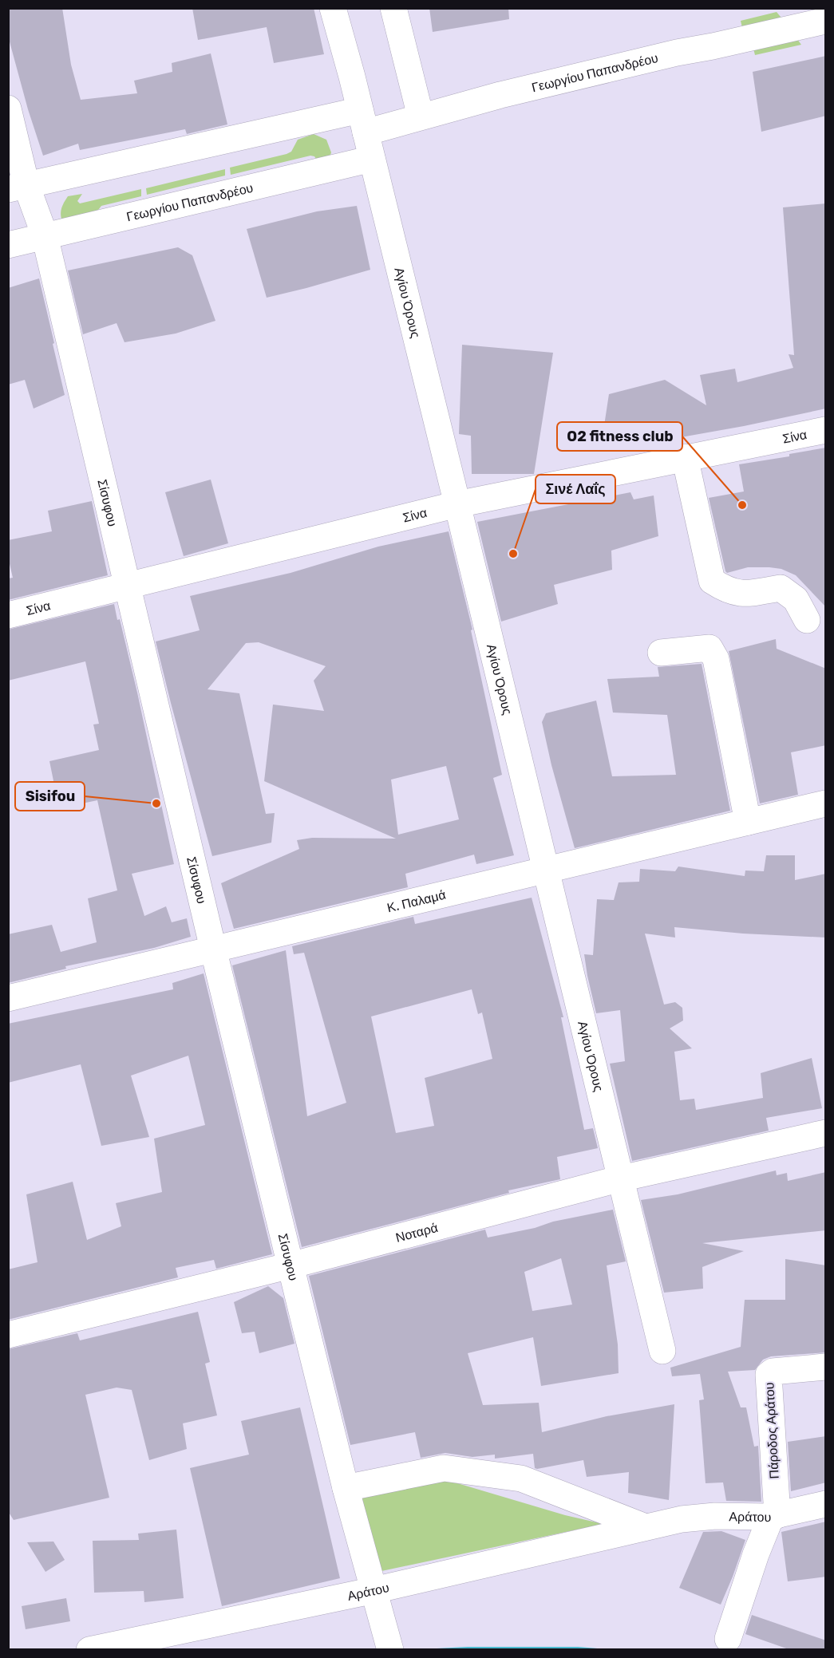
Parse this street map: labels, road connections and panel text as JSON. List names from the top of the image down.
{
  "streets": {
    "street": [
      "Γεωργίου Παπανδρέου",
      "Αγίου Όρους",
      "Σίνα",
      "Σίσυφου",
      "Κ. Παλαμά",
      "Νοταρά",
      "Πάροδος Αράτου",
      "Αράτου"
    ]
  },
  "crossings": [
    ["Γεωργίου Παπανδρέου", "Αγίου Όρους"],
    ["Γεωργίου Παπανδρέου", "Σίσυφου"],
    ["Αγίου Όρους", "Σίνα"],
    ["Αγίου Όρους", "Κ. Παλαμά"],
    ["Αγίου Όρους", "Νοταρά"],
    ["Σίνα", "Σίσυφου"],
    ["Σίσυφου", "Κ. Παλαμά"],
    ["Σίσυφου", "Νοταρά"],
    ["Σίσυφου", "Αράτου"],
    ["Πάροδος Αράτου", "Αράτου"]
  ],
  "places": ["O2 fitness club", "Σινέ Λαΐς", "Sisifou"]
}
